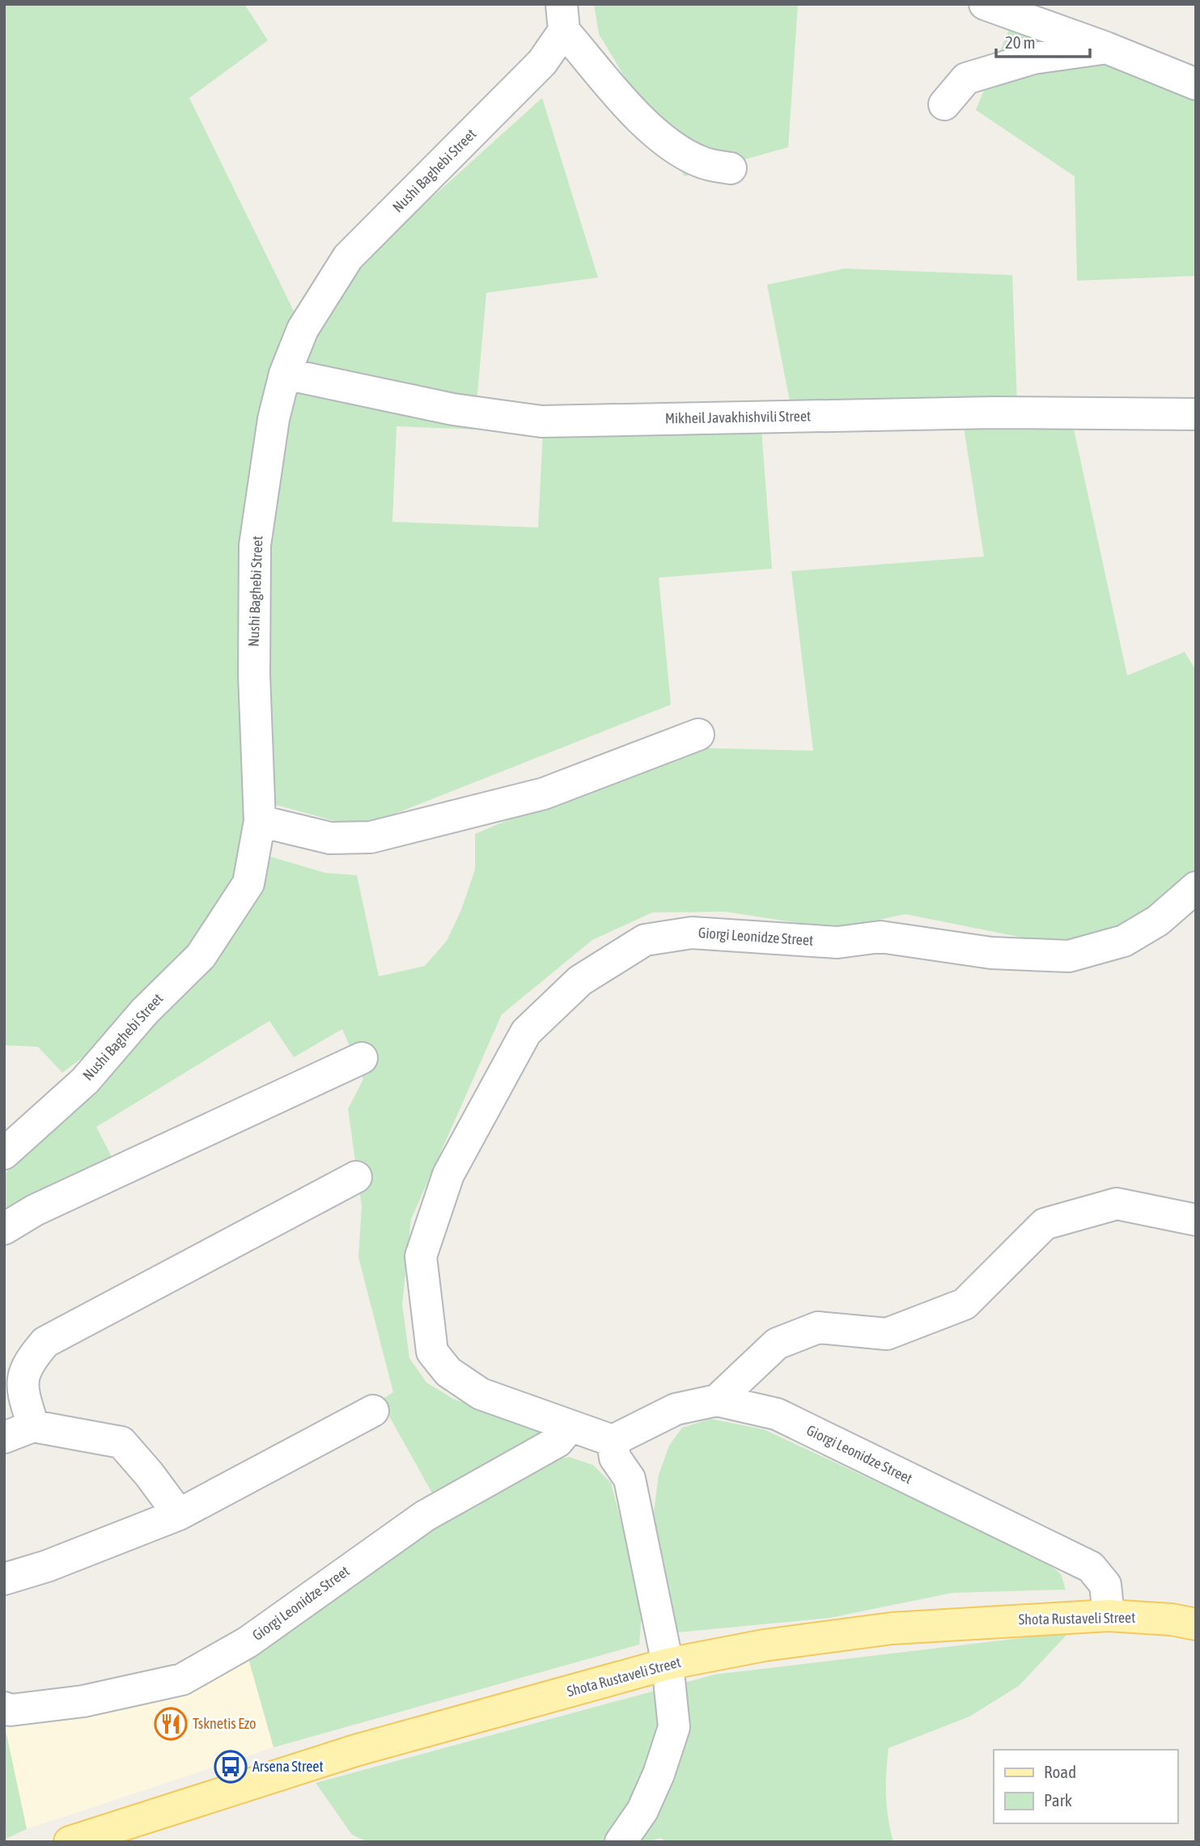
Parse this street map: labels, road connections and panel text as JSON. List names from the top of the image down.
{
  "streets": {
    "main road": ["Shota Rustaveli Street"],
    "street": ["Nushi Baghebi Street", "Mikheil Javakhishvili Street", "Giorgi Leonidze Street"]
  },
  "crossings": [
    ["Nushi Baghebi Street", "Mikheil Javakhishvili Street"],
    ["Giorgi Leonidze Street", "Shota Rustaveli Street"]
  ],
  "places": {
    "restaurant": ["Tsknetis Ezo"],
    "bus stop": ["Arsena Street"]
  },
  "legend": ["Road", "Park"],
  "scale_bar": "20 m"
}
